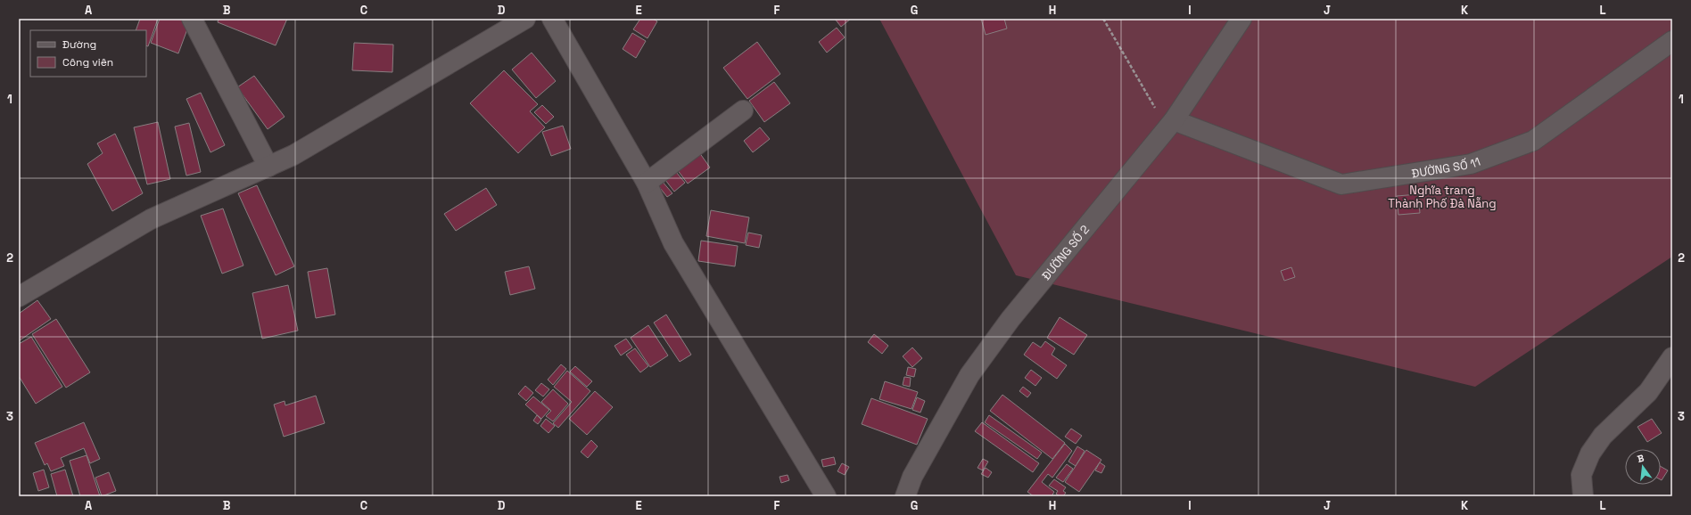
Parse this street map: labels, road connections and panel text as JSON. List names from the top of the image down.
{
  "streets": {
    "street": ["ĐƯỜNG SỐ 11", "ĐƯỜNG SỐ 2"]
  },
  "crossings": [
    ["ĐƯỜNG SỐ 11", "ĐƯỜNG SỐ 2"]
  ],
  "parks": ["Nghĩa trang Thành Phố Đà Nẵng"],
  "legend": ["Đường", "Công viên"],
  "north": "top",
  "grid": {
    "columns": [
      "A",
      "B",
      "C",
      "D",
      "E",
      "F",
      "G",
      "H",
      "I",
      "J",
      "K",
      "L"
    ],
    "rows": ["1", "2", "3"]
  }
}
